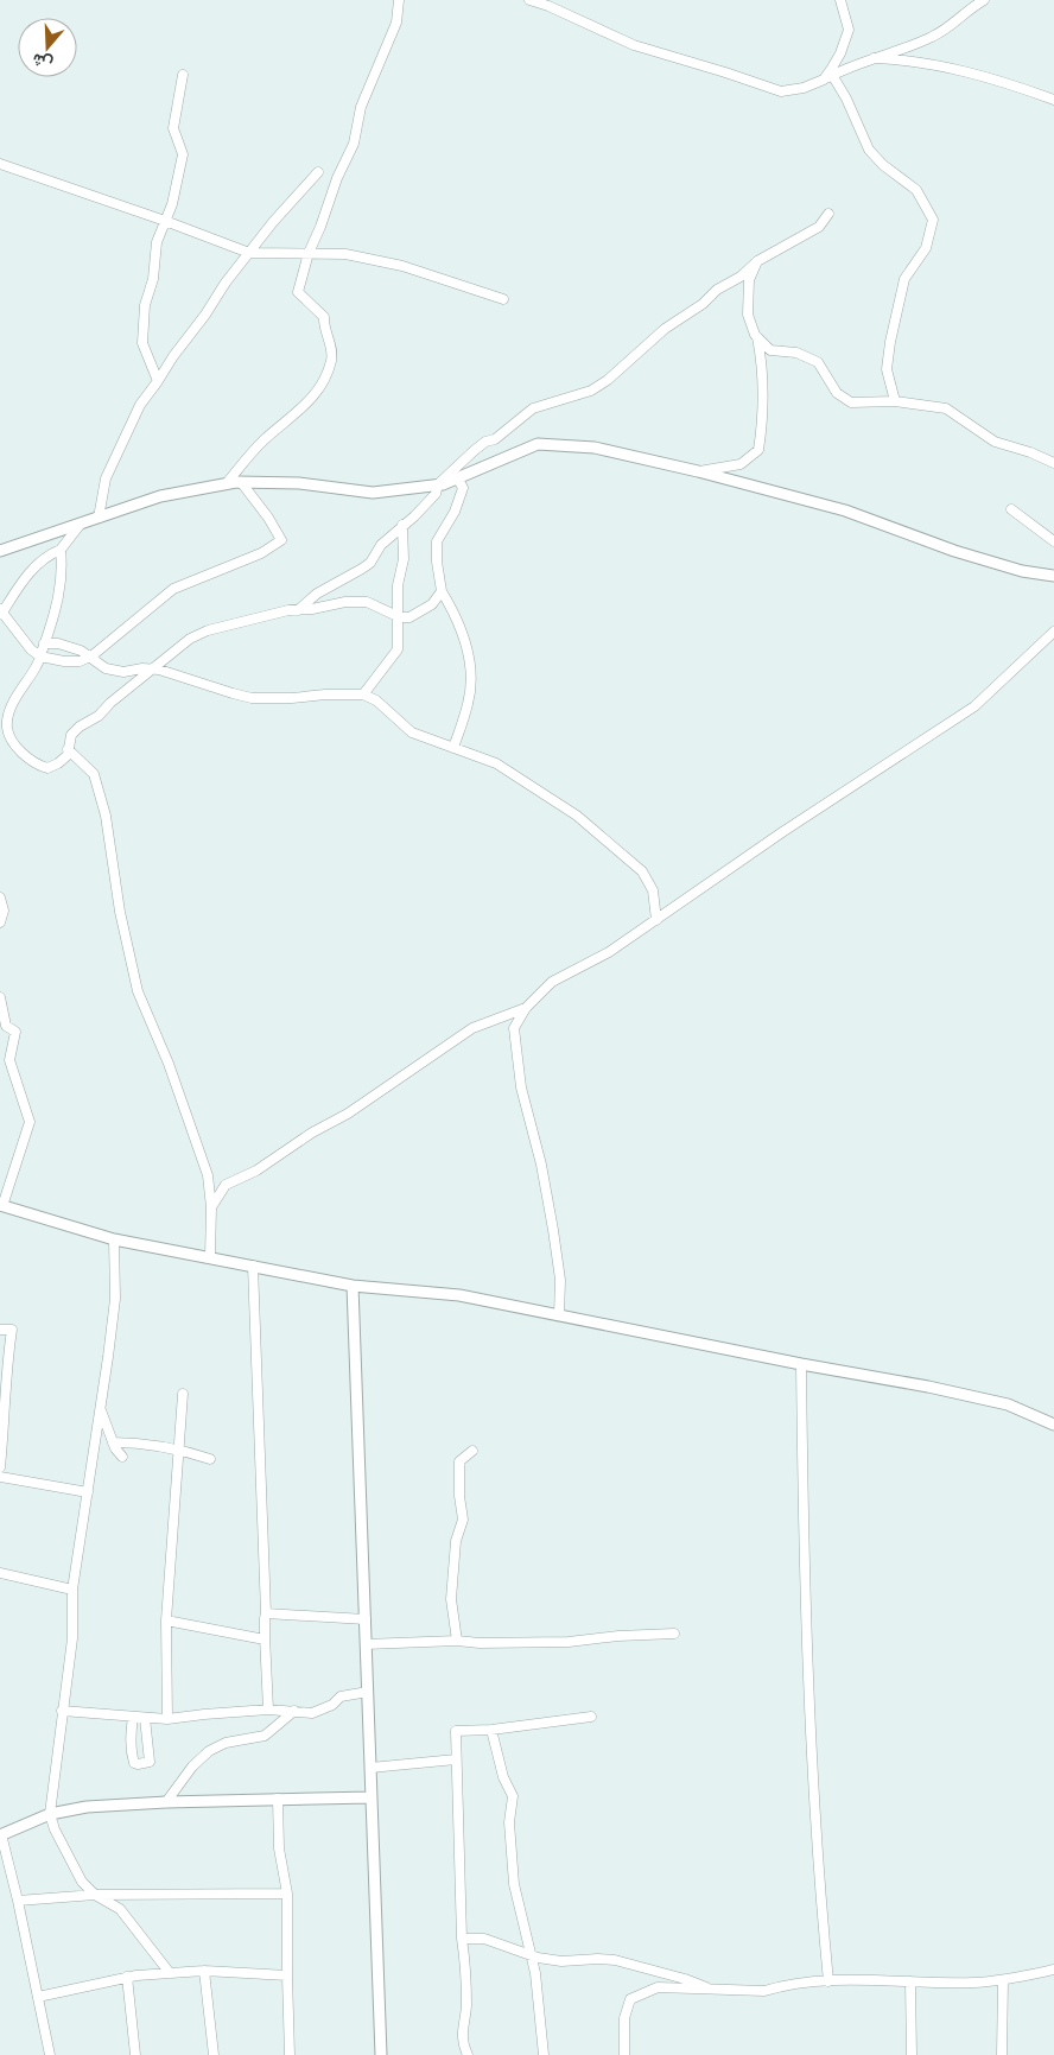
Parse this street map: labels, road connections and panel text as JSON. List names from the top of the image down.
{
  "north": "bottom"
}
